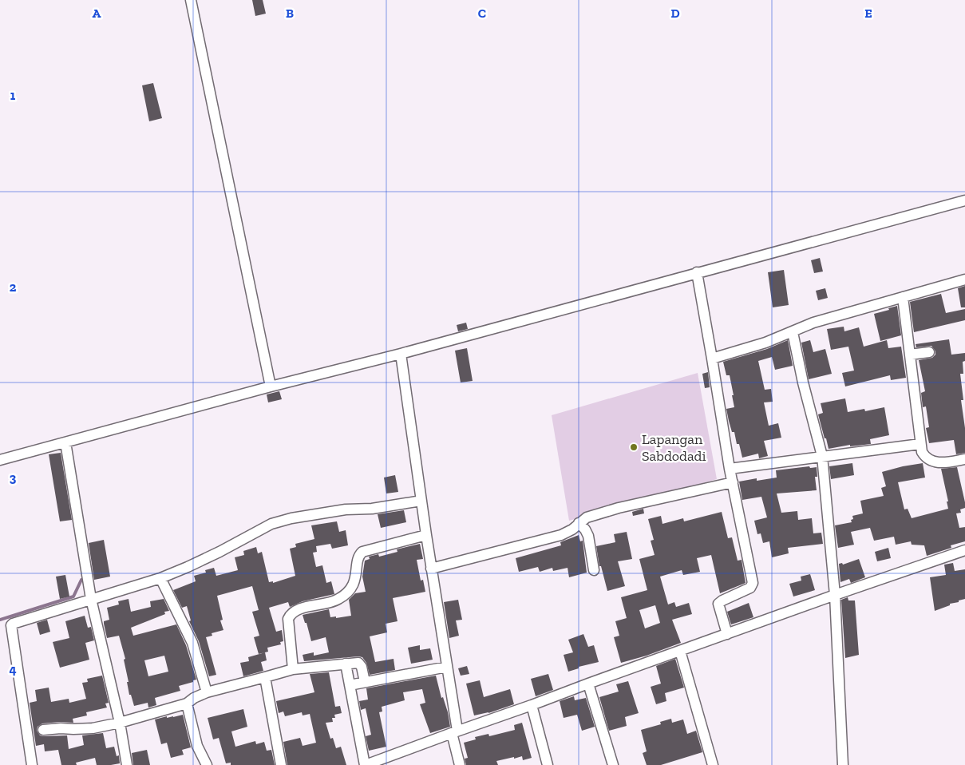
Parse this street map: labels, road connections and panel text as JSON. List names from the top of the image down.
{
  "places": ["Lapangan Sabdodadi"],
  "grid": {
    "columns": [
      "A",
      "B",
      "C",
      "D",
      "E"
    ],
    "rows": [
      "1",
      "2",
      "3",
      "4"
    ]
  }
}
